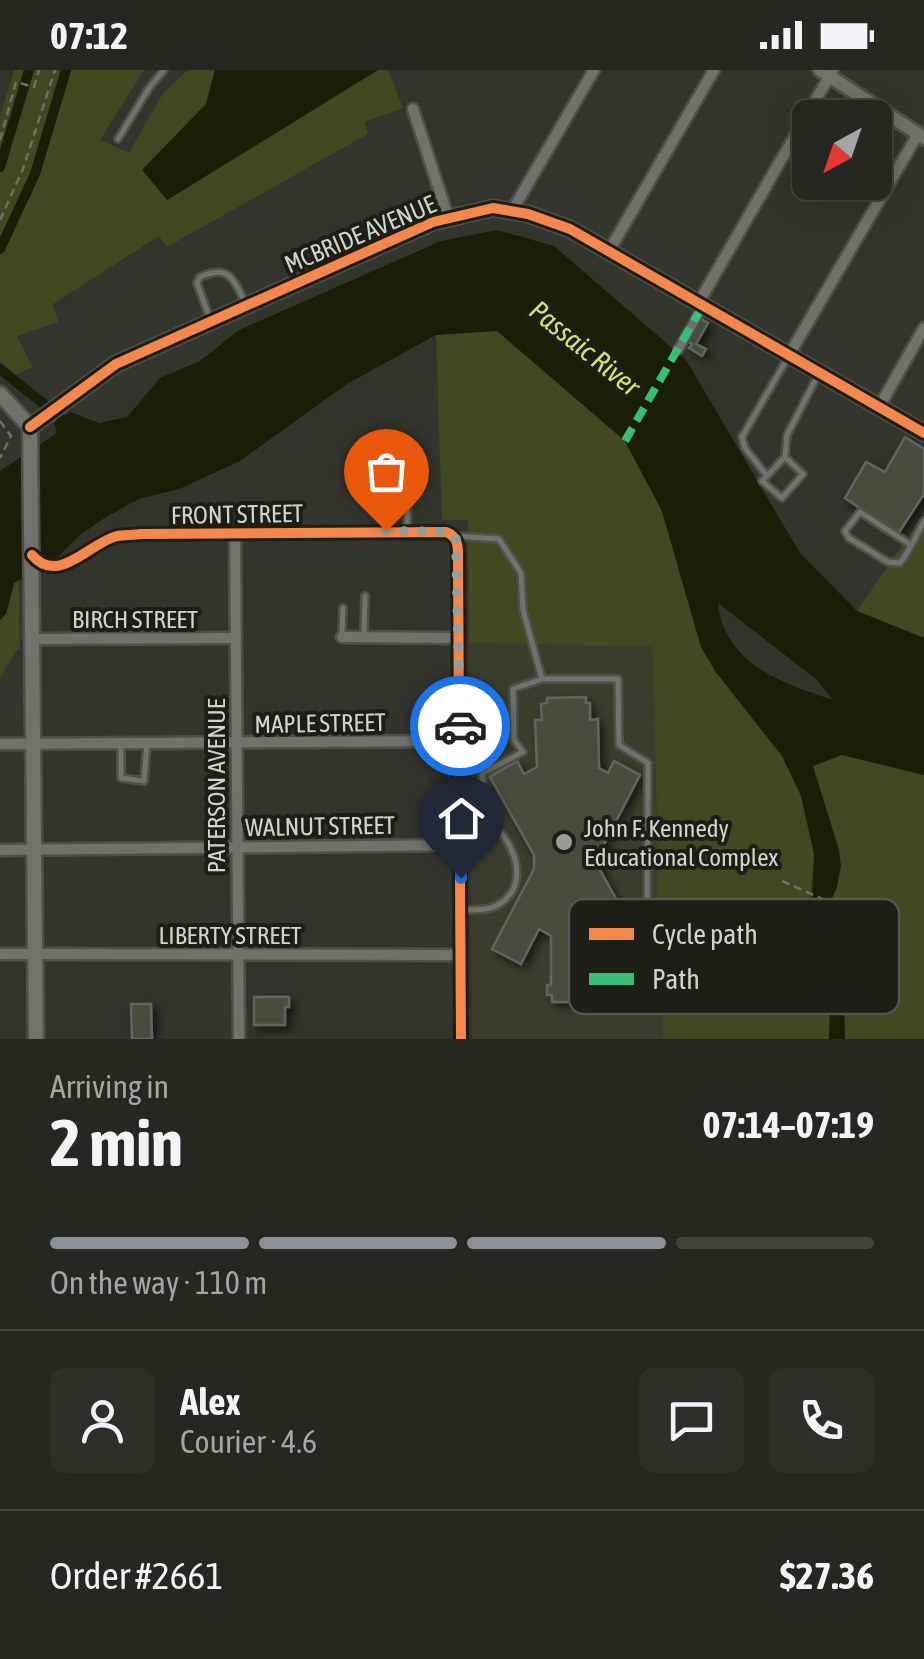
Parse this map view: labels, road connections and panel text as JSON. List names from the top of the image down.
{
  "streets": {
    "main road": ["MCBRIDE AVENUE"],
    "street": [
      "FRONT STREET",
      "BIRCH STREET",
      "MAPLE STREET",
      "PATERSON AVENUE",
      "WALNUT STREET",
      "LIBERTY STREET"
    ]
  },
  "crossings": [
    ["FRONT STREET", "PATERSON AVENUE"],
    ["BIRCH STREET", "PATERSON AVENUE"],
    ["MAPLE STREET", "PATERSON AVENUE"],
    ["PATERSON AVENUE", "WALNUT STREET"],
    ["PATERSON AVENUE", "LIBERTY STREET"]
  ],
  "water": ["Passaic River"],
  "places": ["John F. Kennedy Educational Complex"],
  "legend": ["Cycle path", "Path"],
  "north": "bottom left",
  "page": {
    "status": "07:12",
    "heading": ["2 min", "Arriving in", "07:14–07:19"],
    "panel": [
      "Alex",
      "Courier · 4.6",
      "Order #2661",
      "$27.36"
    ],
    "bar": "On the way · 110 m"
  }
}
